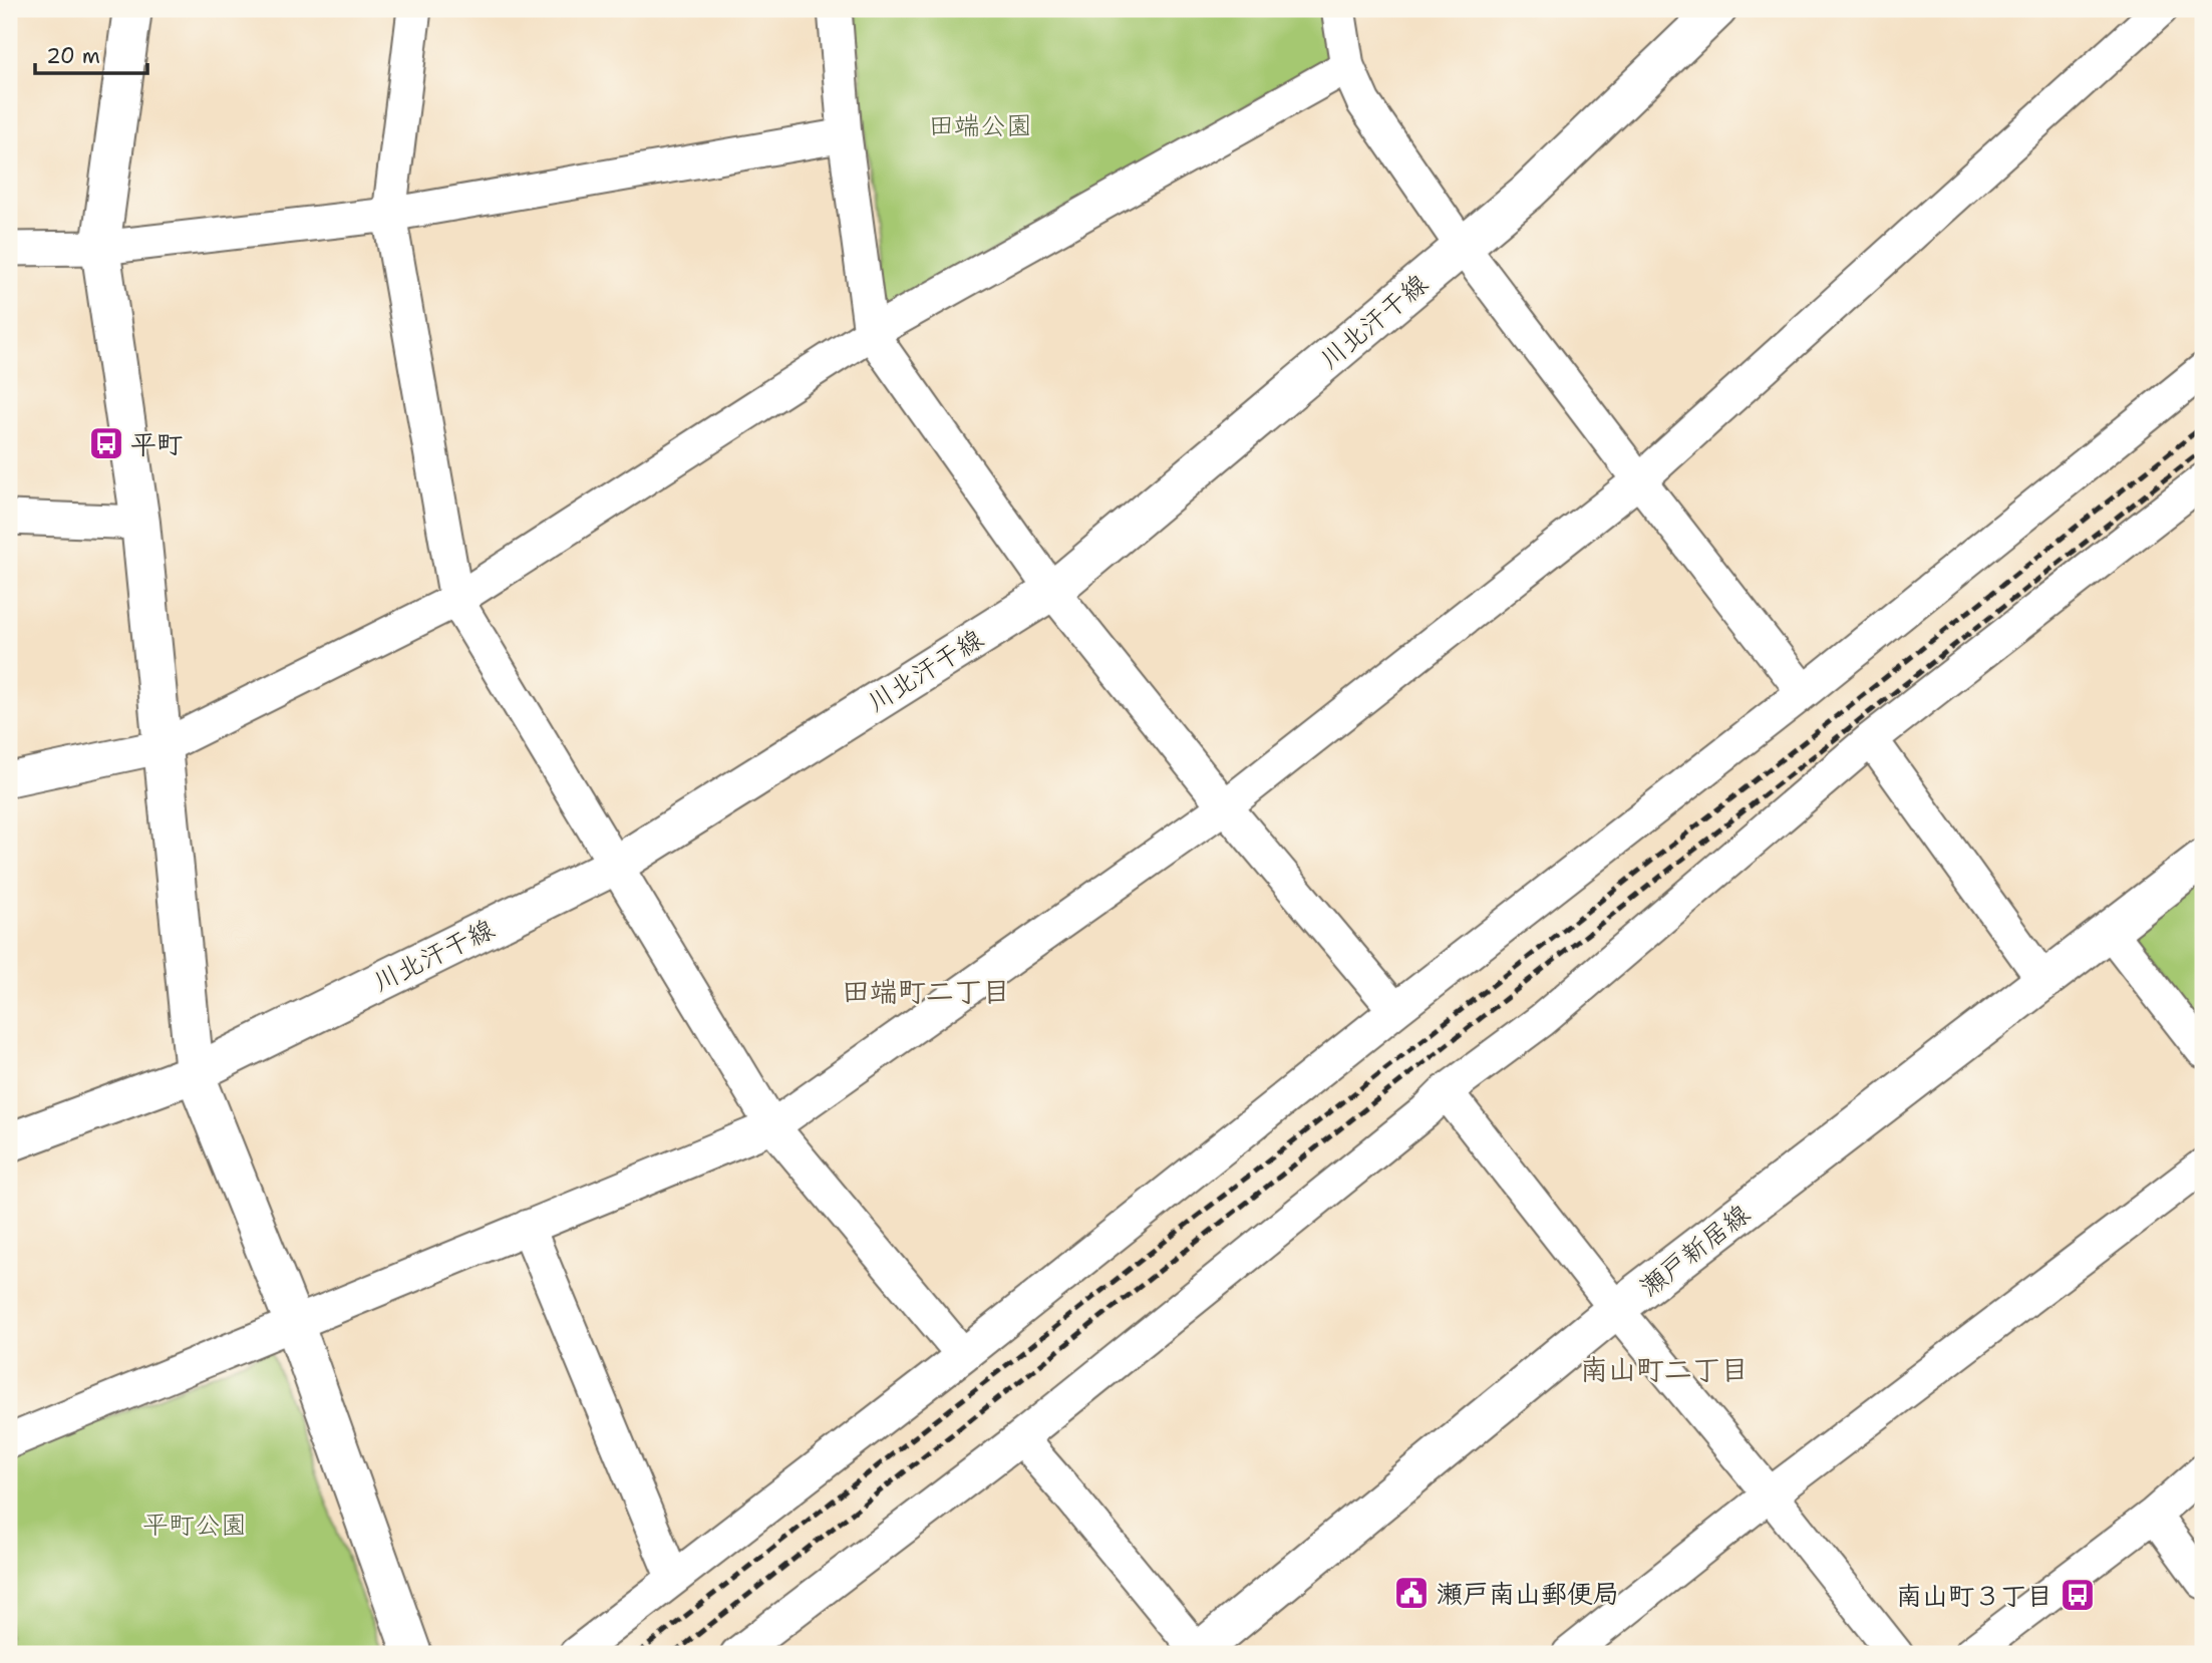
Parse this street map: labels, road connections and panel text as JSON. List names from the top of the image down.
{
  "streets": {
    "street": ["川北汗干線", "瀬戸新居線"]
  },
  "districts": ["田端町二丁目", "南山町二丁目"],
  "parks": ["田端公園", "平町公園"],
  "places": {
    "bus stop": ["平町", "南山町３丁目"],
    "public building": ["瀬戸南山郵便局"]
  },
  "scale_bar": "20 m"
}
